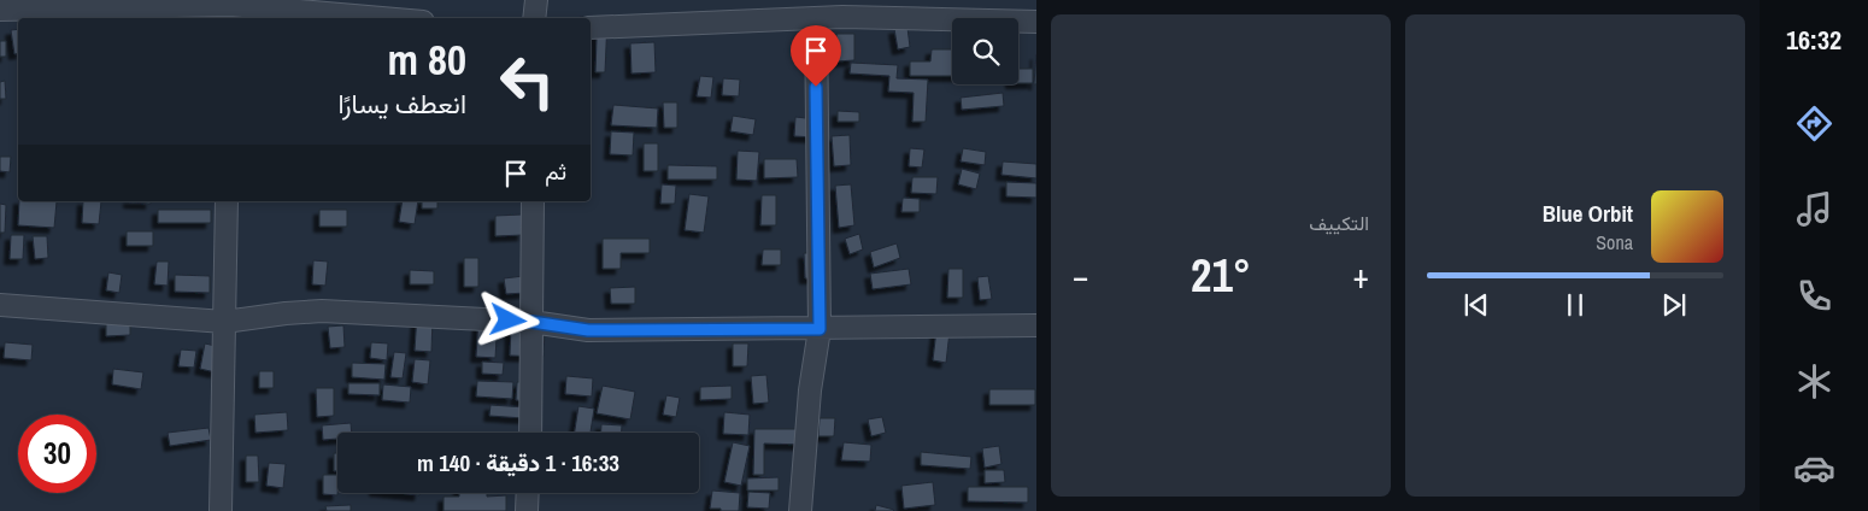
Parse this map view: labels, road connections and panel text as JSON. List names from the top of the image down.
{
  "page": {
    "tabs": "16:32",
    "tile": "التكييف",
    "turn": ["80 m", "انعطف يسارًا"],
    "then": "ثم",
    "song": ["Blue Orbit", "Sona"],
    "heat": ["−", "21°", "+"],
    "limit": "30",
    "trip": "16:33 · 1 دقيقة · 140 m"
  }
}
